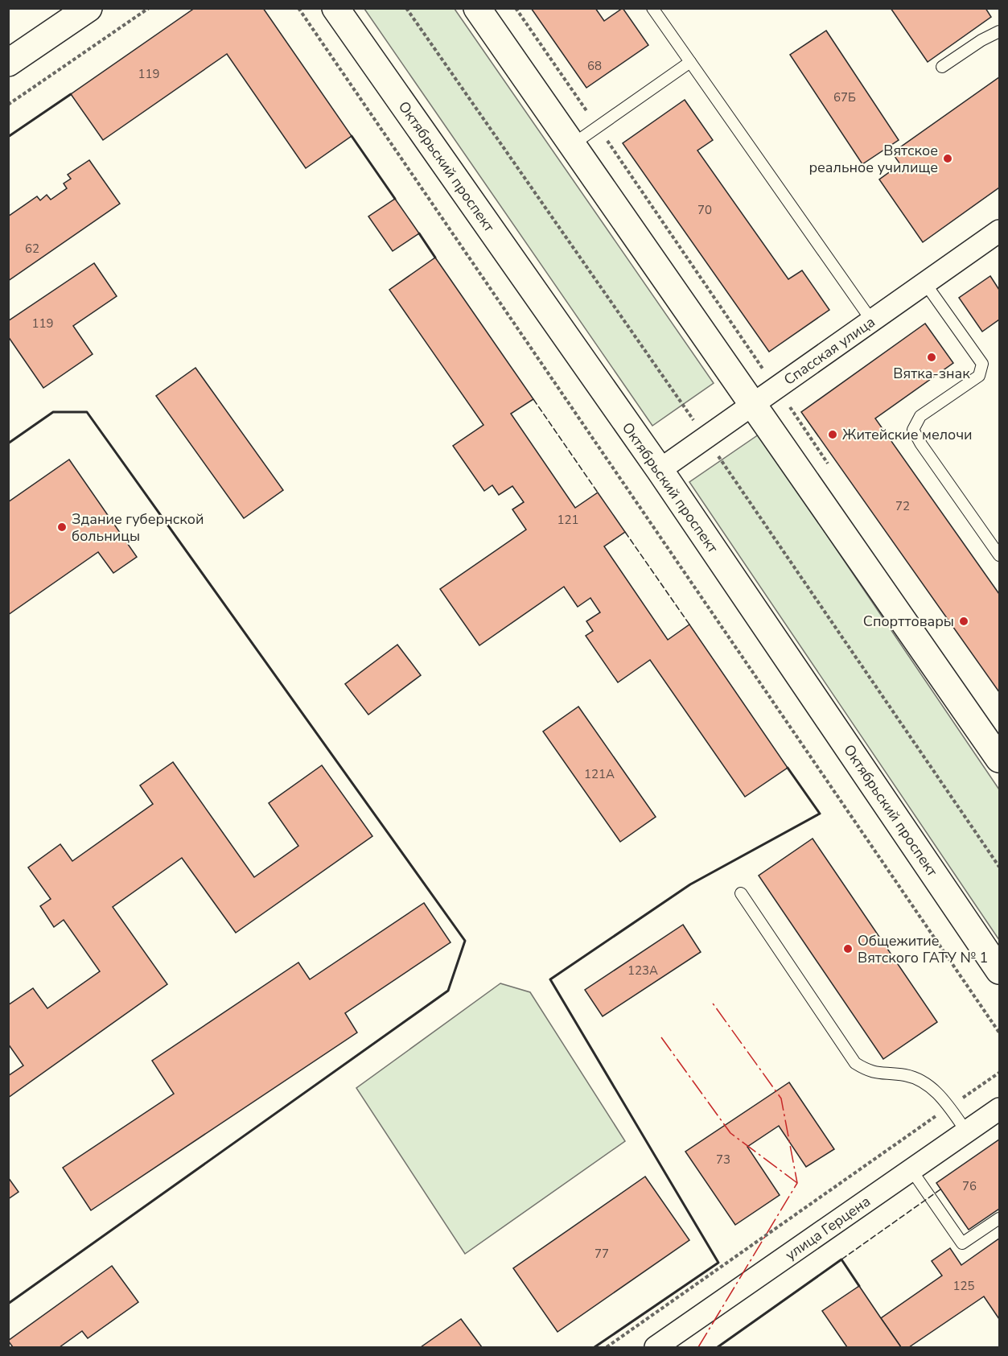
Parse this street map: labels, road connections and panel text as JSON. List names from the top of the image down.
{
  "streets": {
    "main road": ["Октябрьский проспект"],
    "street": ["Спасская улица", "улица Герцена"]
  },
  "crossings": [
    ["Октябрьский проспект", "Спасская улица"]
  ],
  "places": [
    "Вятское реальное училище",
    "Вятка-знак",
    "Житейские мелочи",
    "Здание губернской больницы",
    "Спорттовары",
    "Общежитие Вятского ГАТУ № 1"
  ],
  "house_numbers": [
    "68",
    "119",
    "67Б",
    "70",
    "62",
    "119",
    "72",
    "121",
    "121А",
    "123А",
    "73",
    "76",
    "77",
    "125"
  ]
}
